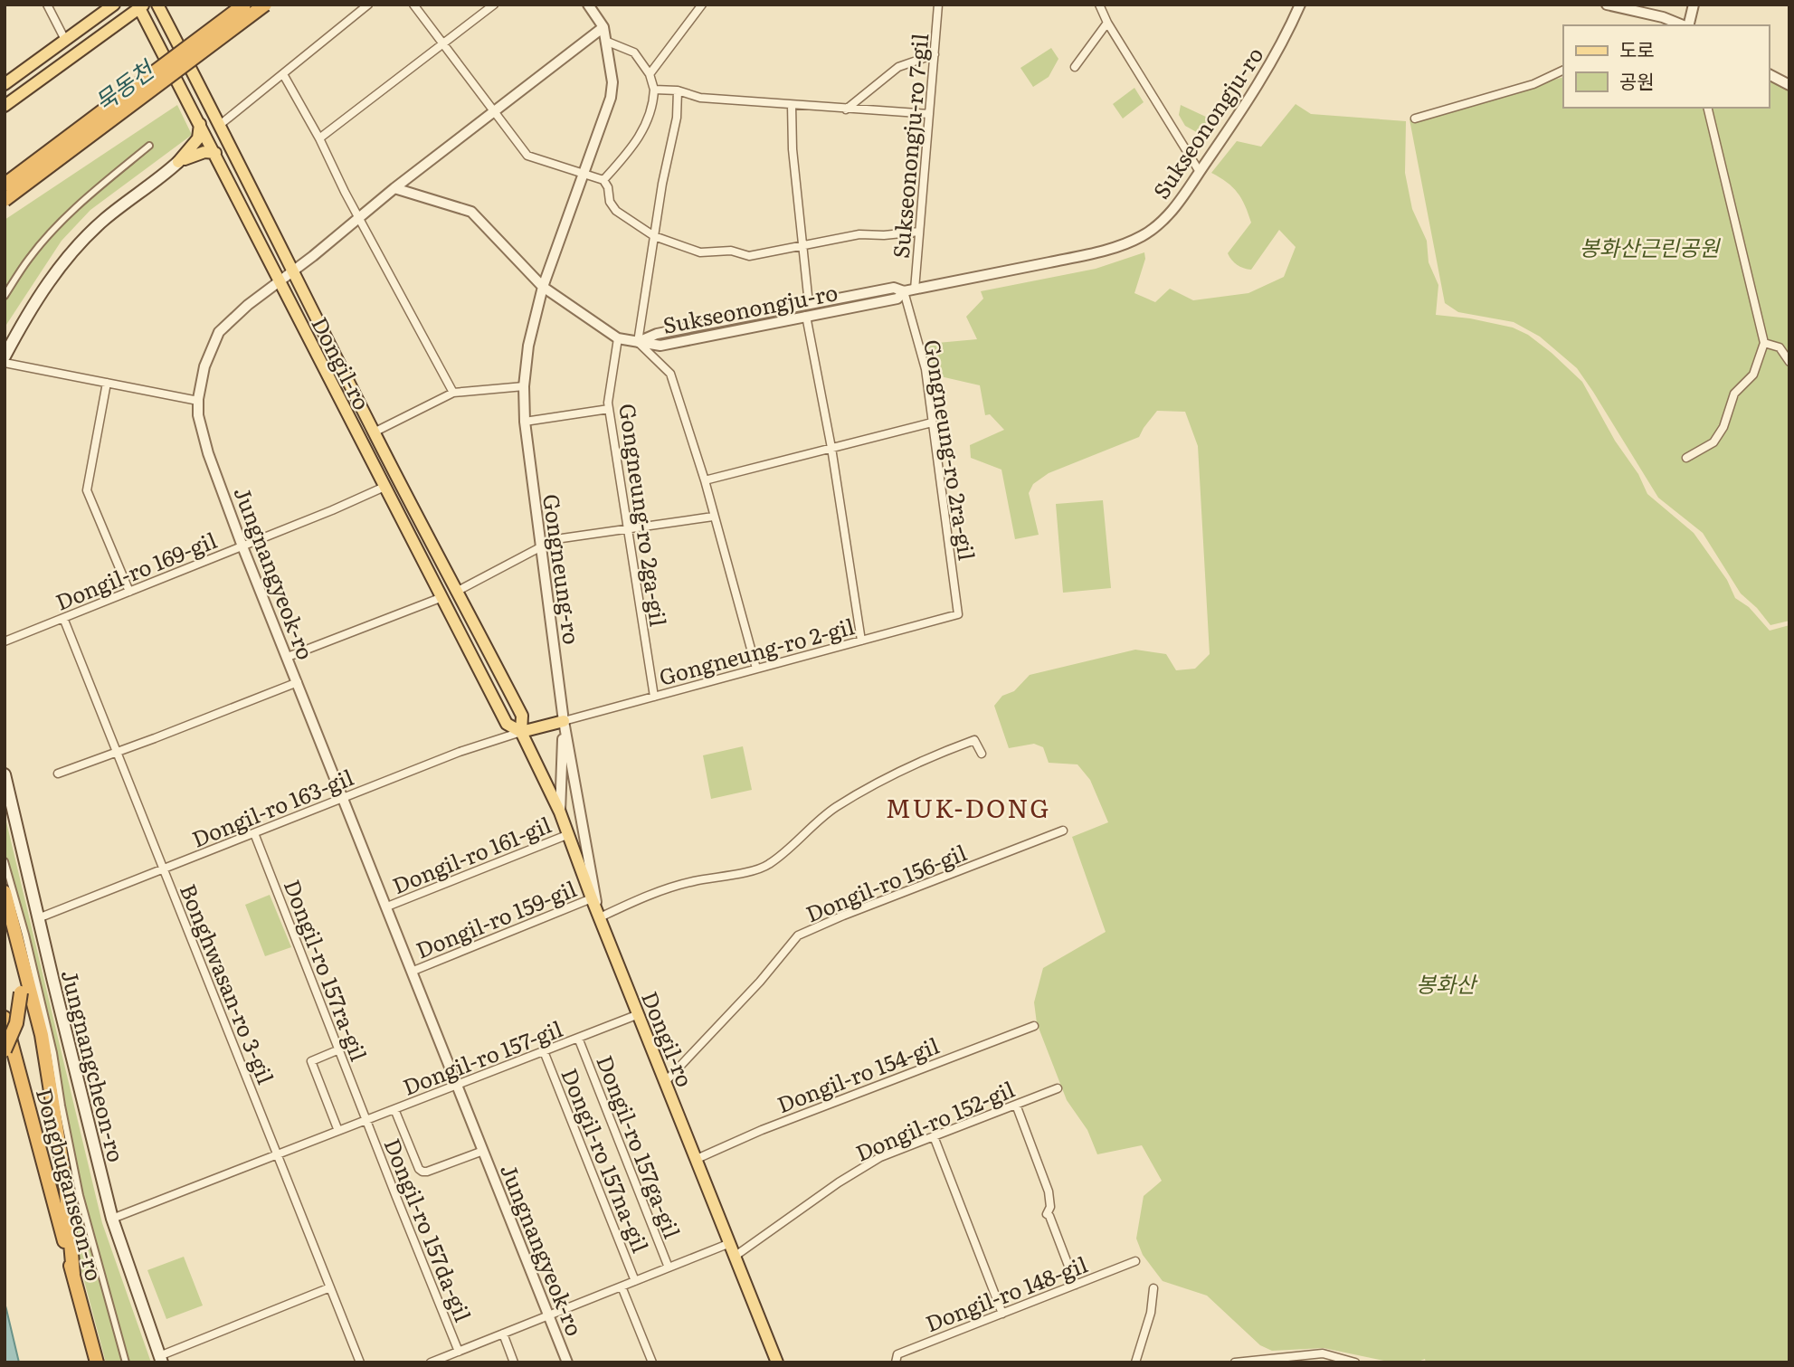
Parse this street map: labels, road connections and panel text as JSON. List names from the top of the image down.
{
  "streets": {
    "highway": ["Dongbuganseon-ro"],
    "main road": ["Dongil-ro", "Jungnangcheon-ro"],
    "street": [
      "Sukseonongju-ro",
      "Sukseonongju-ro 7-gil",
      "Gongneung-ro 2ra-gil",
      "Gongneung-ro 2ga-gil",
      "Gongneung-ro",
      "Dongil-ro 169-gil",
      "Jungnangyeok-ro",
      "Gongneung-ro 2-gil",
      "Dongil-ro 163-gil",
      "Dongil-ro 161-gil",
      "Dongil-ro 156-gil",
      "Dongil-ro 159-gil",
      "Dongil-ro 157ra-gil",
      "Bonghwasan-ro 3-gil",
      "Dongil-ro 157-gil",
      "Dongil-ro 154-gil",
      "Dongil-ro 152-gil",
      "Dongil-ro 157ga-gil",
      "Dongil-ro 157na-gil",
      "Dongil-ro 157da-gil",
      "Dongil-ro 148-gil"
    ]
  },
  "crossings": [
    ["Sukseonongju-ro", "Sukseonongju-ro 7-gil"],
    ["Sukseonongju-ro", "Gongneung-ro 2ra-gil"],
    ["Sukseonongju-ro", "Gongneung-ro 2ga-gil"],
    ["Sukseonongju-ro", "Gongneung-ro"],
    ["Sukseonongju-ro", "Jungnangyeok-ro"],
    ["Dongil-ro", "Gongneung-ro"],
    ["Dongil-ro", "Dongil-ro 169-gil"],
    ["Dongil-ro", "Jungnangyeok-ro"],
    ["Dongil-ro", "Dongil-ro 163-gil"],
    ["Dongil-ro", "Dongil-ro 161-gil"],
    ["Dongil-ro", "Dongil-ro 156-gil"],
    ["Dongil-ro", "Dongil-ro 159-gil"],
    ["Dongil-ro", "Dongil-ro 157-gil"],
    ["Dongil-ro", "Dongil-ro 154-gil"],
    ["Dongil-ro", "Dongil-ro 152-gil"],
    ["Gongneung-ro 2ra-gil", "Gongneung-ro 2-gil"],
    ["Gongneung-ro 2ga-gil", "Gongneung-ro 2-gil"],
    ["Gongneung-ro", "Jungnangyeok-ro"],
    ["Gongneung-ro", "Gongneung-ro 2-gil"],
    ["Dongil-ro 169-gil", "Jungnangyeok-ro"],
    ["Dongil-ro 169-gil", "Bonghwasan-ro 3-gil"],
    ["Jungnangyeok-ro", "Dongil-ro 163-gil"],
    ["Jungnangyeok-ro", "Dongil-ro 161-gil"],
    ["Jungnangyeok-ro", "Dongil-ro 159-gil"],
    ["Jungnangyeok-ro", "Dongil-ro 157-gil"],
    ["Dongil-ro 163-gil", "Dongil-ro 157ra-gil"],
    ["Dongil-ro 163-gil", "Bonghwasan-ro 3-gil"],
    ["Dongil-ro 163-gil", "Jungnangcheon-ro"],
    ["Dongil-ro 157ra-gil", "Dongil-ro 157-gil"],
    ["Dongil-ro 157ra-gil", "Dongil-ro 157da-gil"],
    ["Bonghwasan-ro 3-gil", "Dongil-ro 157-gil"],
    ["Dongil-ro 157-gil", "Jungnangcheon-ro"],
    ["Dongil-ro 157-gil", "Dongil-ro 157ga-gil"],
    ["Dongil-ro 157-gil", "Dongil-ro 157na-gil"],
    ["Dongil-ro 157-gil", "Dongil-ro 157da-gil"]
  ],
  "districts": ["MUK-DONG"],
  "water": ["묵동천"],
  "parks": ["봉화산근린공원", "봉화산"],
  "legend": ["도로", "공원"]
}
